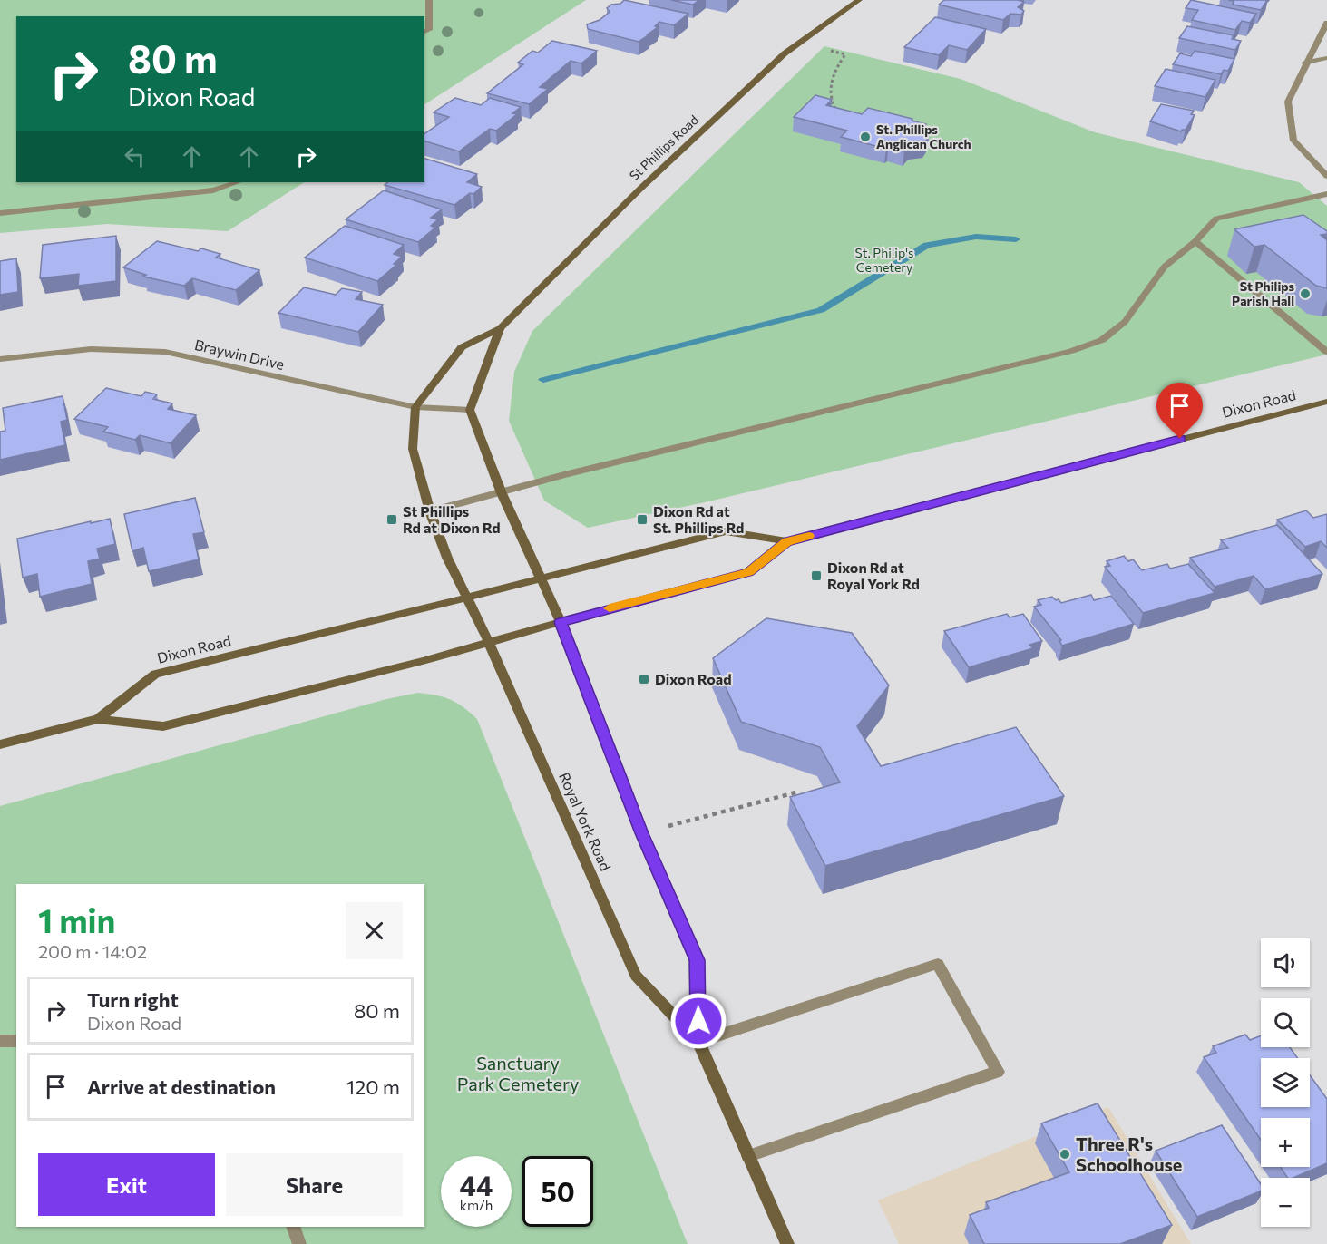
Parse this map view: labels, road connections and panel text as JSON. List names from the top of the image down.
{
  "streets": {
    "main road": ["St Phillips Road", "Dixon Road", "Royal York Road"],
    "street": ["Braywin Drive"]
  },
  "crossings": [
    ["St Phillips Road", "Braywin Drive"],
    ["Dixon Road", "Royal York Road"]
  ],
  "parks": ["St. Philip's Cemetery", "Sanctuary Park Cemetery"],
  "places": {
    "other": ["St. Phillips Anglican Church", "St Philips Parish Hall", "Three R's Schoolhouse"],
    "transit": [
      "St Phillips Rd at Dixon Rd",
      "Dixon Rd at St. Phillips Rd",
      "Dixon Rd at Royal York Rd",
      "Dixon Road"
    ]
  },
  "page": {
    "turn": ["80 m", "Dixon Road"],
    "heading": ["1 min", "200 m · 14:02"],
    "map_buttons": ["+", "−"],
    "list": [
      {
        "name": "Turn right",
        "note": "Dixon Road",
        "value": "80 m"
      },
      {
        "name": "Arrive at destination",
        "value": "120 m"
      }
    ],
    "buttons": ["Exit", "Share"],
    "speed": "44 km/h",
    "limit": "50"
  }
}
